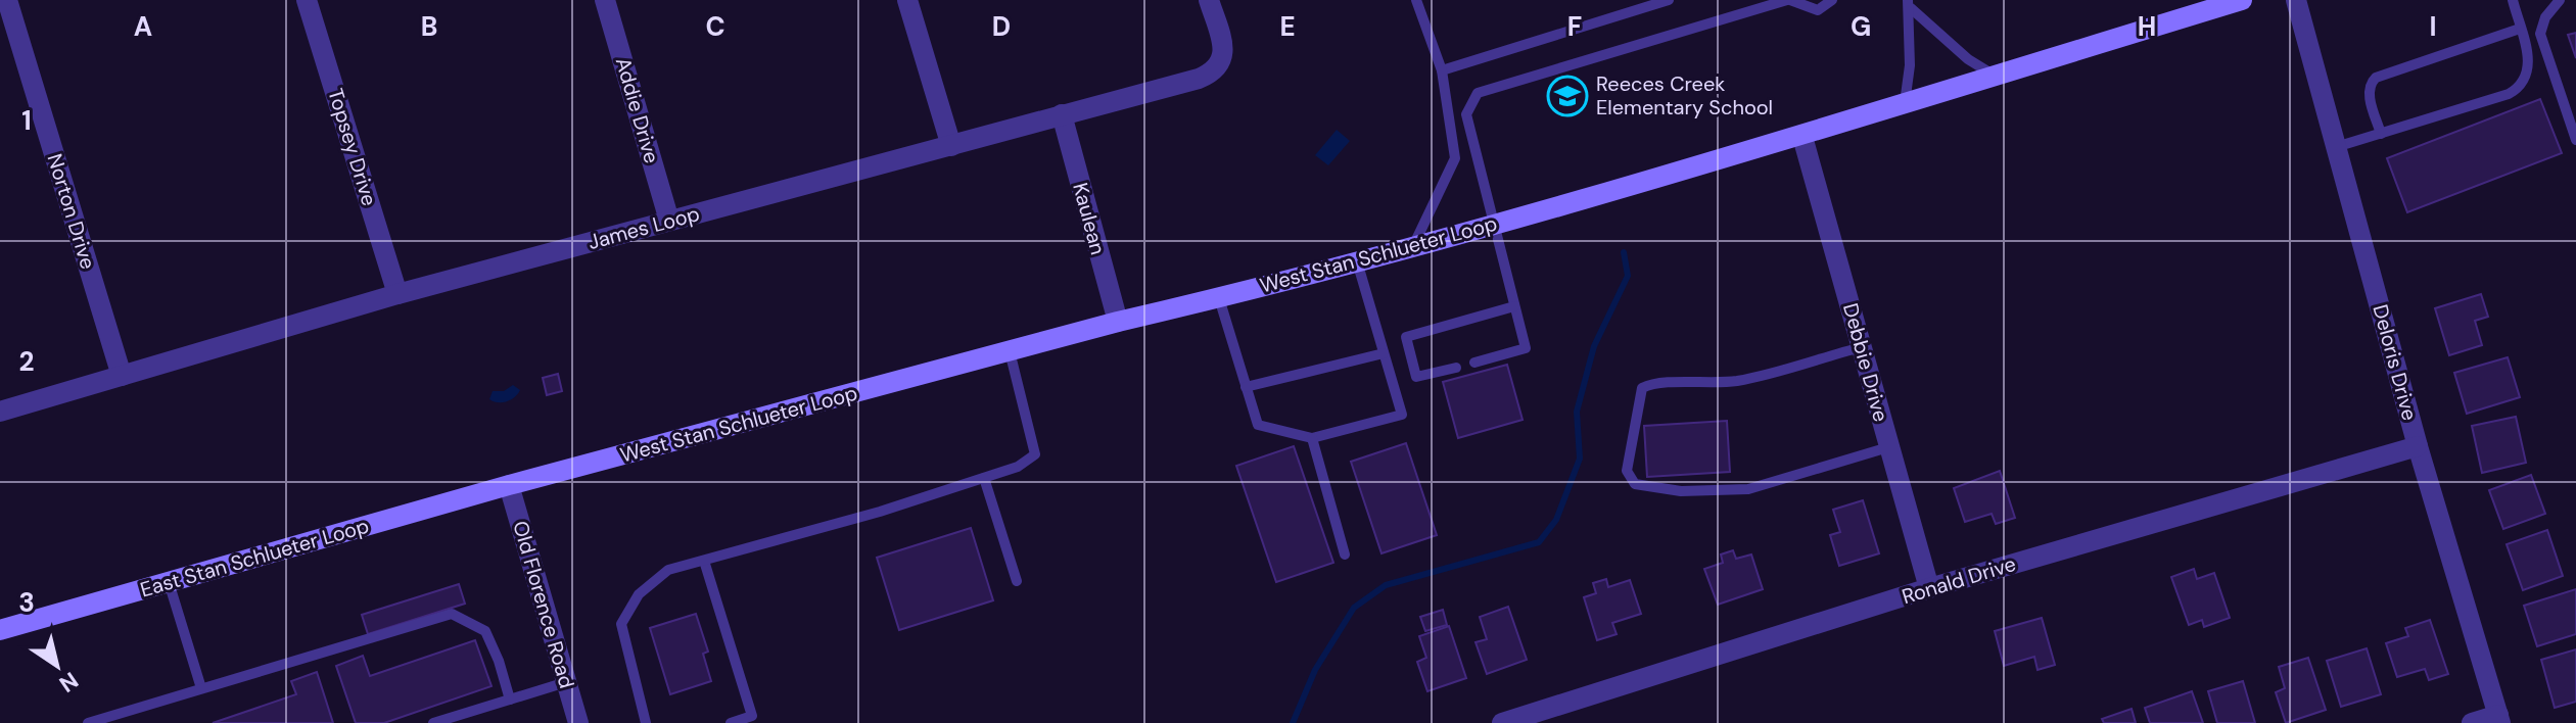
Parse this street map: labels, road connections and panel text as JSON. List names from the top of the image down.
{
  "streets": {
    "main road": ["West Stan Schlueter Loop", "East Stan Schlueter Loop"],
    "street": [
      "Addie Drive",
      "Topsey Drive",
      "Norton Drive",
      "Kaulean",
      "James Loop",
      "Debbie Drive",
      "Deloris Drive",
      "Ronald Drive",
      "Old Florence Road"
    ]
  },
  "crossings": [
    ["Addie Drive", "James Loop"],
    ["Topsey Drive", "James Loop"],
    ["Norton Drive", "James Loop"],
    ["Kaulean", "James Loop"],
    ["Kaulean", "West Stan Schlueter Loop"],
    ["West Stan Schlueter Loop", "Debbie Drive"],
    ["West Stan Schlueter Loop", "East Stan Schlueter Loop"],
    ["West Stan Schlueter Loop", "Old Florence Road"],
    ["Debbie Drive", "Ronald Drive"],
    ["Deloris Drive", "Ronald Drive"],
    ["East Stan Schlueter Loop", "Old Florence Road"]
  ],
  "places": {
    "school or university": ["Reeces Creek Elementary School"]
  },
  "north": "bottom right",
  "grid": {
    "columns": [
      "A",
      "B",
      "C",
      "D",
      "E",
      "F",
      "G",
      "H",
      "I"
    ],
    "rows": ["1", "2", "3"]
  }
}
